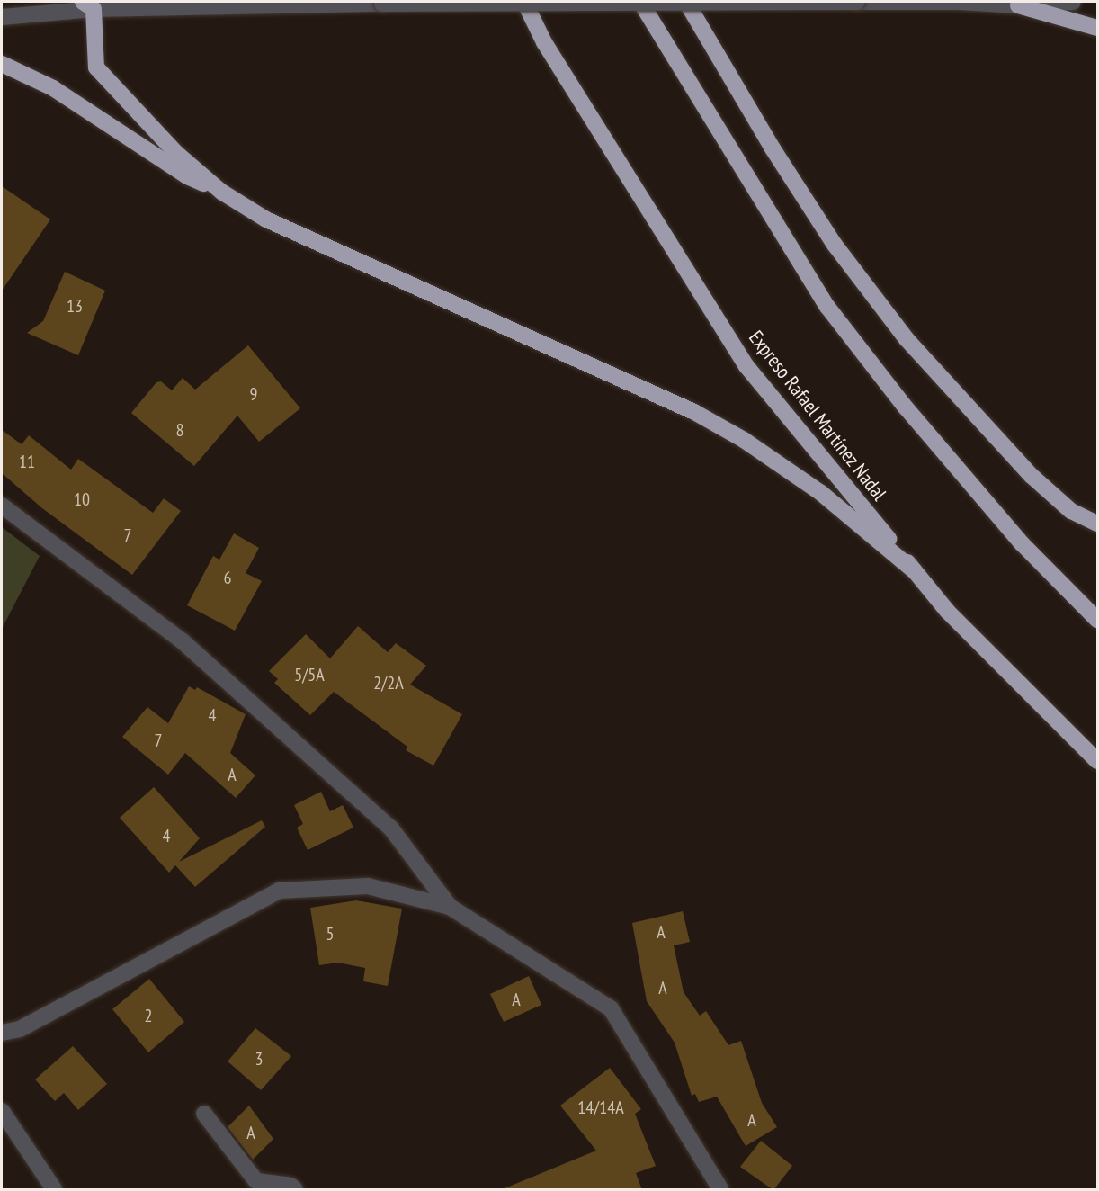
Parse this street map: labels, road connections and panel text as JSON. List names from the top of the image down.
{
  "streets": {
    "highway": ["Expreso Rafael Martínez Nadal"]
  },
  "house_numbers": [
    "13",
    "9",
    "8",
    "11",
    "10",
    "7",
    "6",
    "5/5A",
    "2/2A",
    "4",
    "7",
    "A",
    "4",
    "A",
    "5",
    "A",
    "A",
    "2",
    "3",
    "14/14A",
    "A",
    "A"
  ]
}
